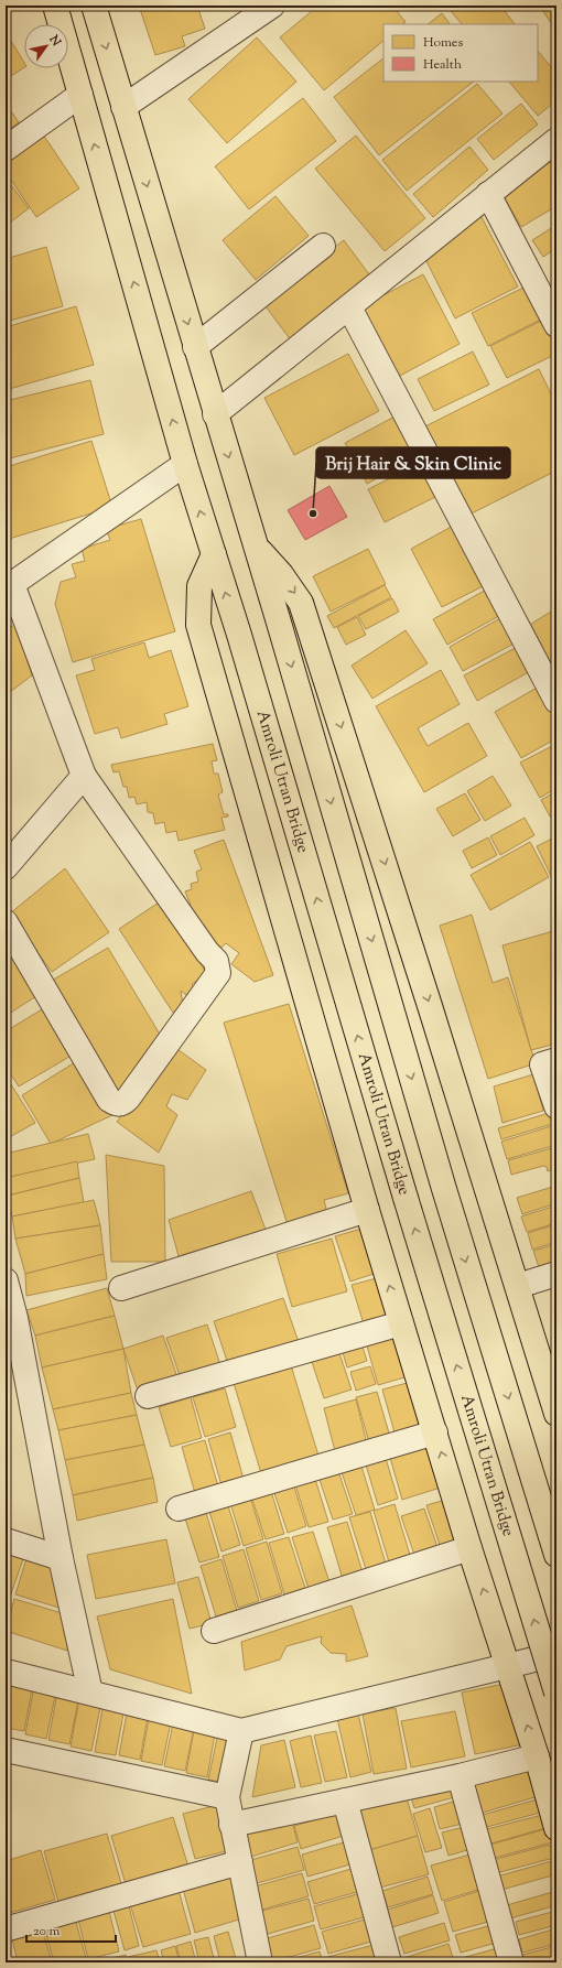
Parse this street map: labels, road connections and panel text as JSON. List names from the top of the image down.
{
  "streets": {
    "main road": ["Amroli Utran Bridge"]
  },
  "places": ["Brij Hair & Skin Clinic"],
  "legend": ["Homes", "Health"],
  "scale_bar": "20 m",
  "north": "top right"
}
